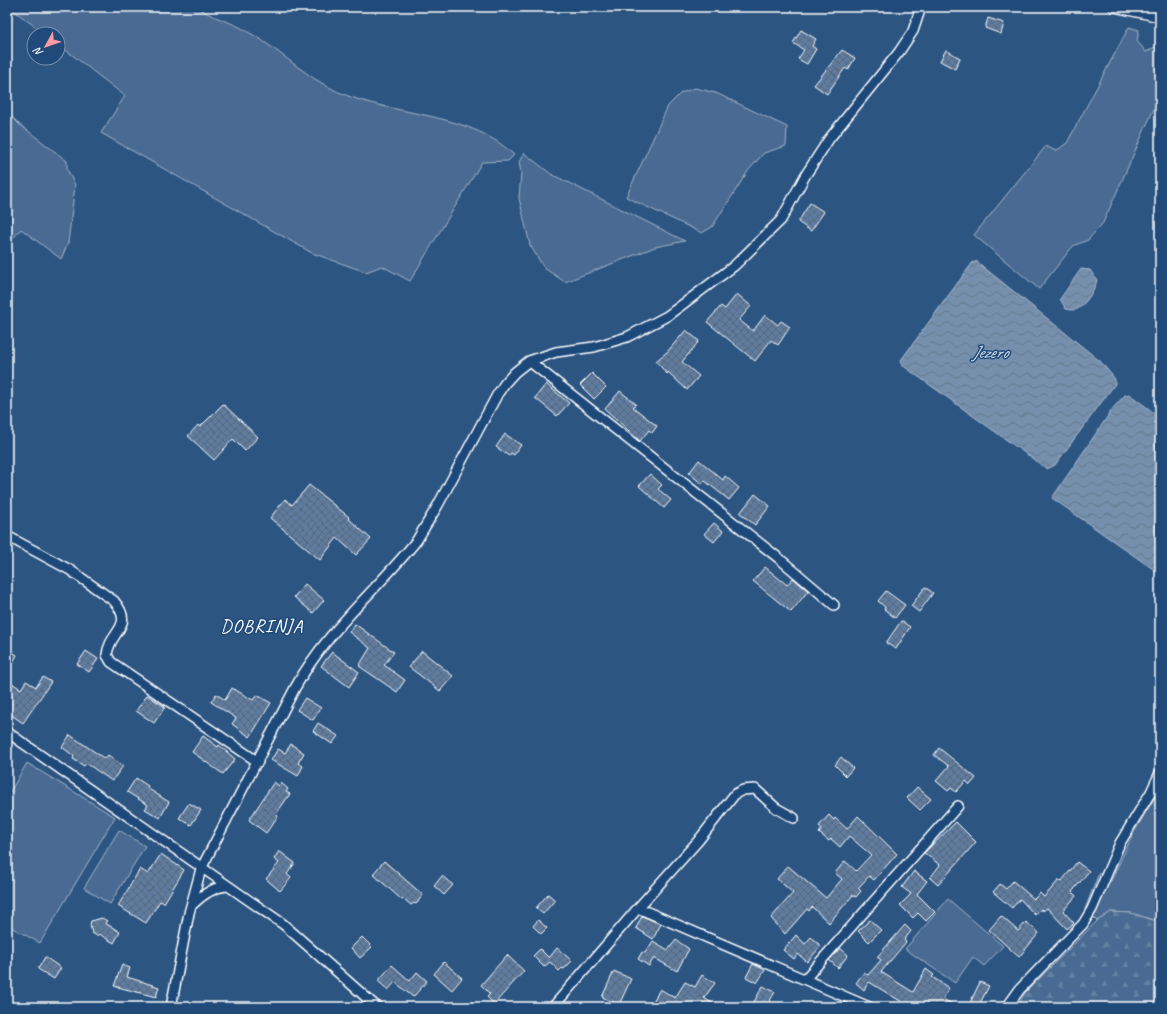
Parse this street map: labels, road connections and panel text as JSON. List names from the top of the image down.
{
  "districts": ["DOBRINJA"],
  "water": ["Jezero"],
  "north": "bottom left"
}
